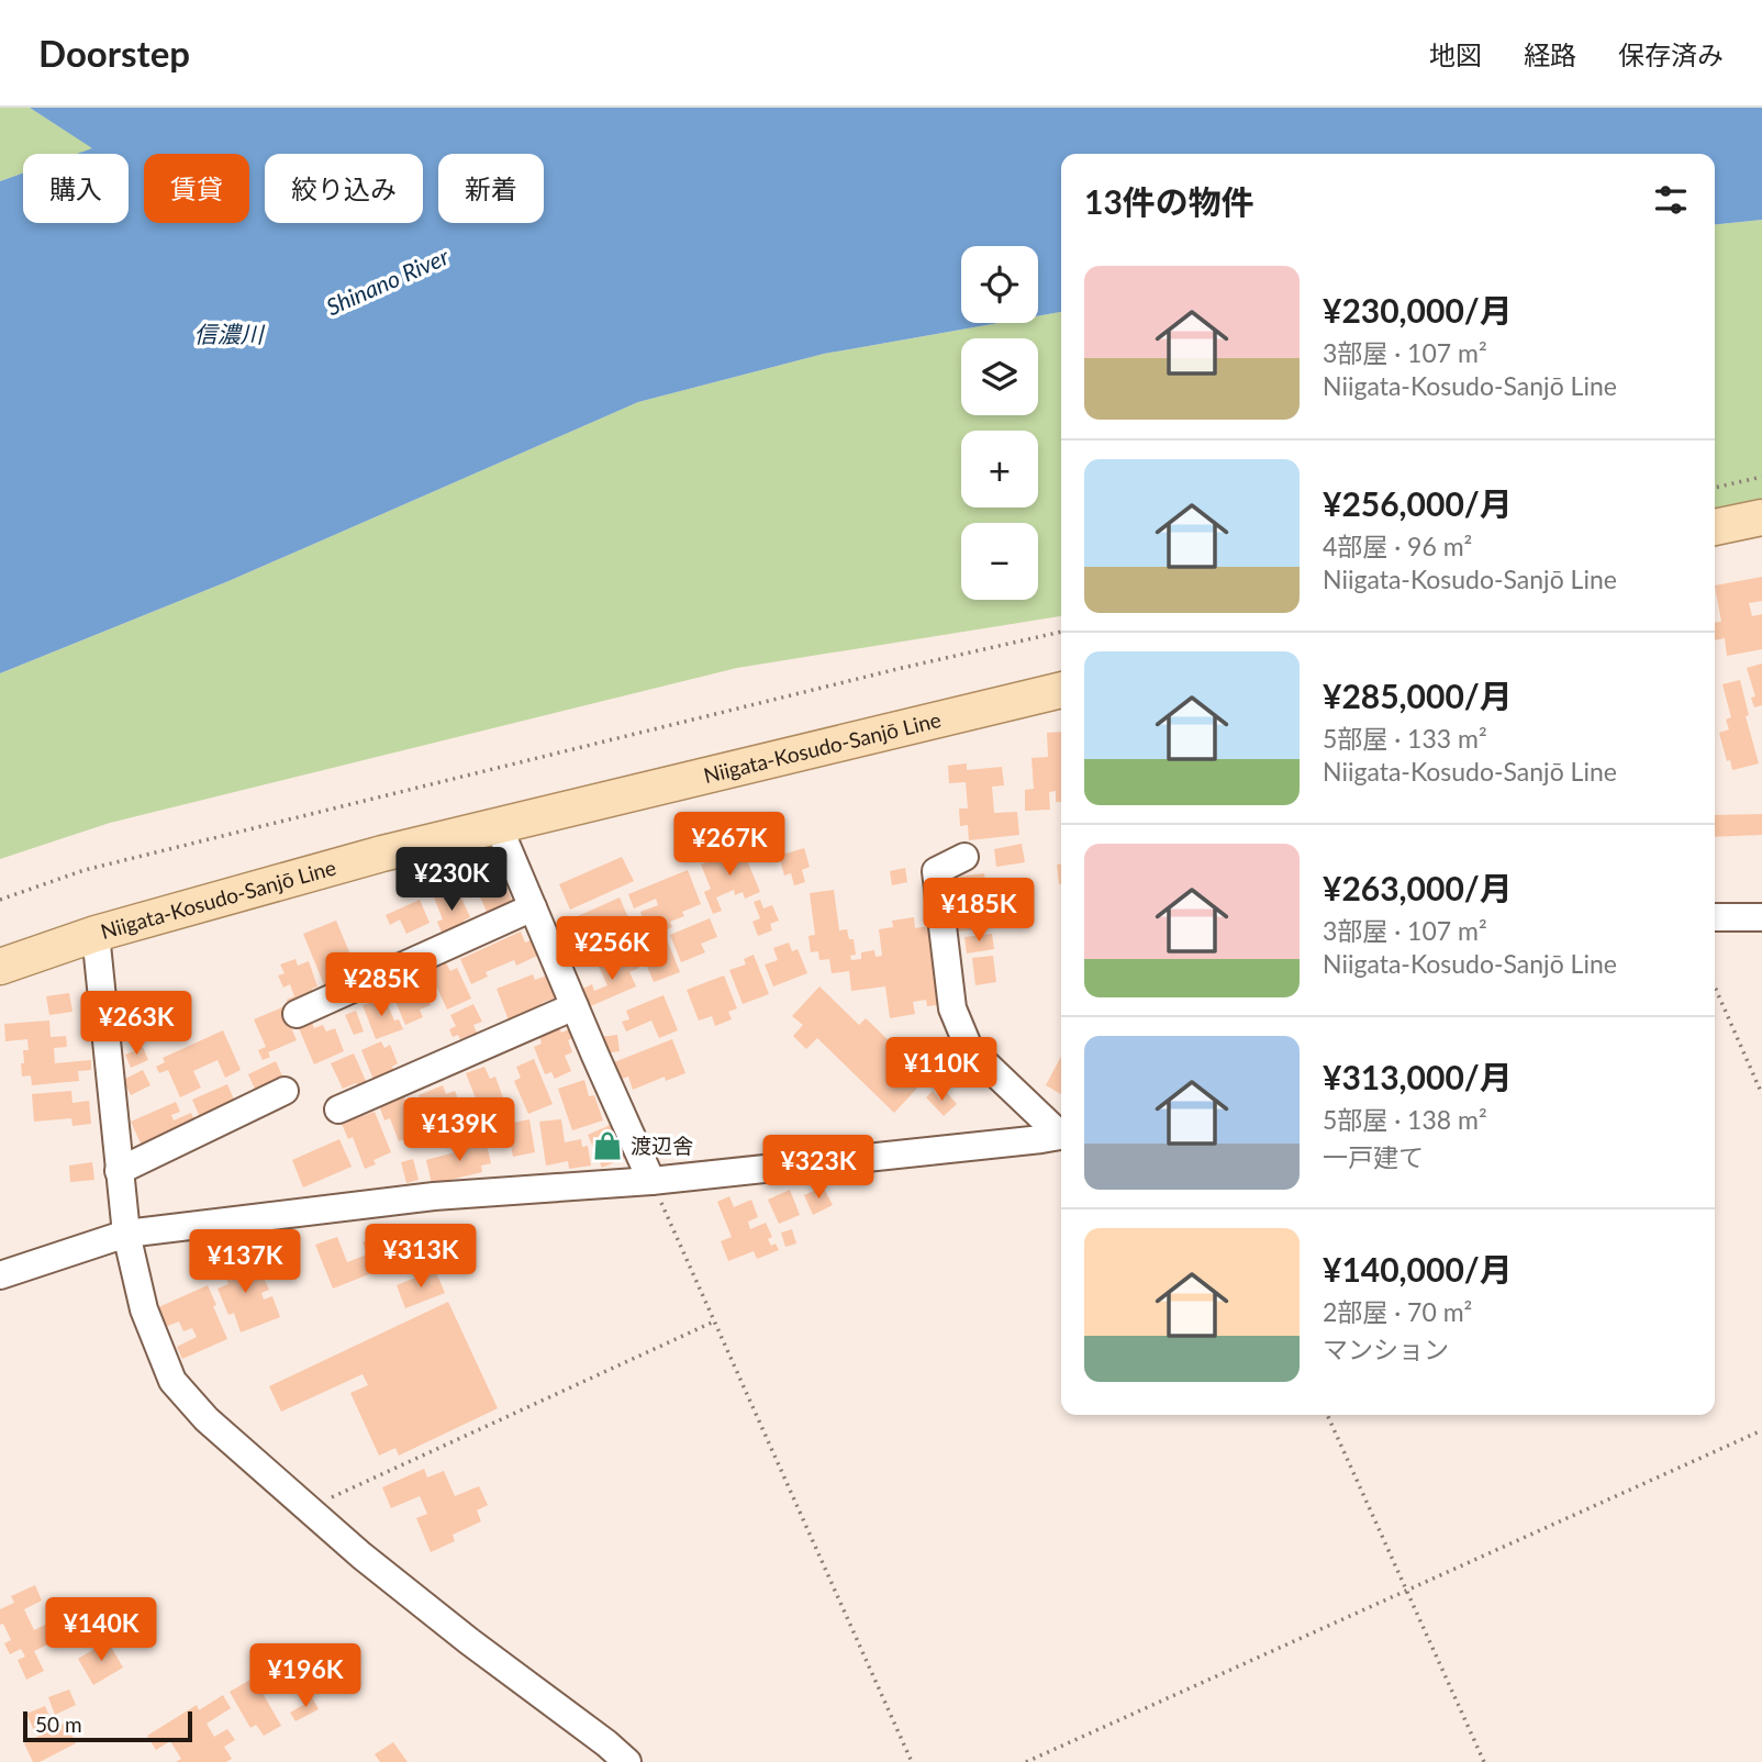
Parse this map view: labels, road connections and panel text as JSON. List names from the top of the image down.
{
  "streets": {
    "main road": ["Niigata-Kosudo-Sanjō Line"]
  },
  "water": ["Shinano River", "信濃川"],
  "places": {
    "shop": ["渡辺舎"]
  },
  "scale_bar": "50 m",
  "page": {
    "header": "Doorstep",
    "nav": ["地図", "経路", "保存済み"],
    "chip": [
      "購入",
      "賃貸",
      "絞り込み",
      "新着"
    ],
    "heading": "13件の物件",
    "map_buttons": ["+", "−"],
    "list": [
      {
        "name": "¥230,000/月",
        "note": "3部屋 · 107 m² · Niigata-Kosudo-Sanjō Line"
      },
      {
        "name": "¥256,000/月",
        "note": "4部屋 · 96 m² · Niigata-Kosudo-Sanjō Line"
      },
      {
        "name": "¥285,000/月",
        "note": "5部屋 · 133 m² · Niigata-Kosudo-Sanjō Line"
      },
      {
        "name": "¥263,000/月",
        "note": "3部屋 · 107 m² · Niigata-Kosudo-Sanjō Line"
      },
      {
        "name": "¥313,000/月",
        "note": "5部屋 · 138 m² · 一戸建て"
      },
      {
        "name": "¥140,000/月",
        "note": "2部屋 · 70 m² · マンション"
      }
    ],
    "price": [
      "¥267K",
      "¥230K",
      "¥185K",
      "¥256K",
      "¥285K",
      "¥263K",
      "¥110K",
      "¥139K",
      "¥323K",
      "¥313K",
      "¥137K",
      "¥140K",
      "¥196K"
    ],
    "scale": "50 m"
  }
}
